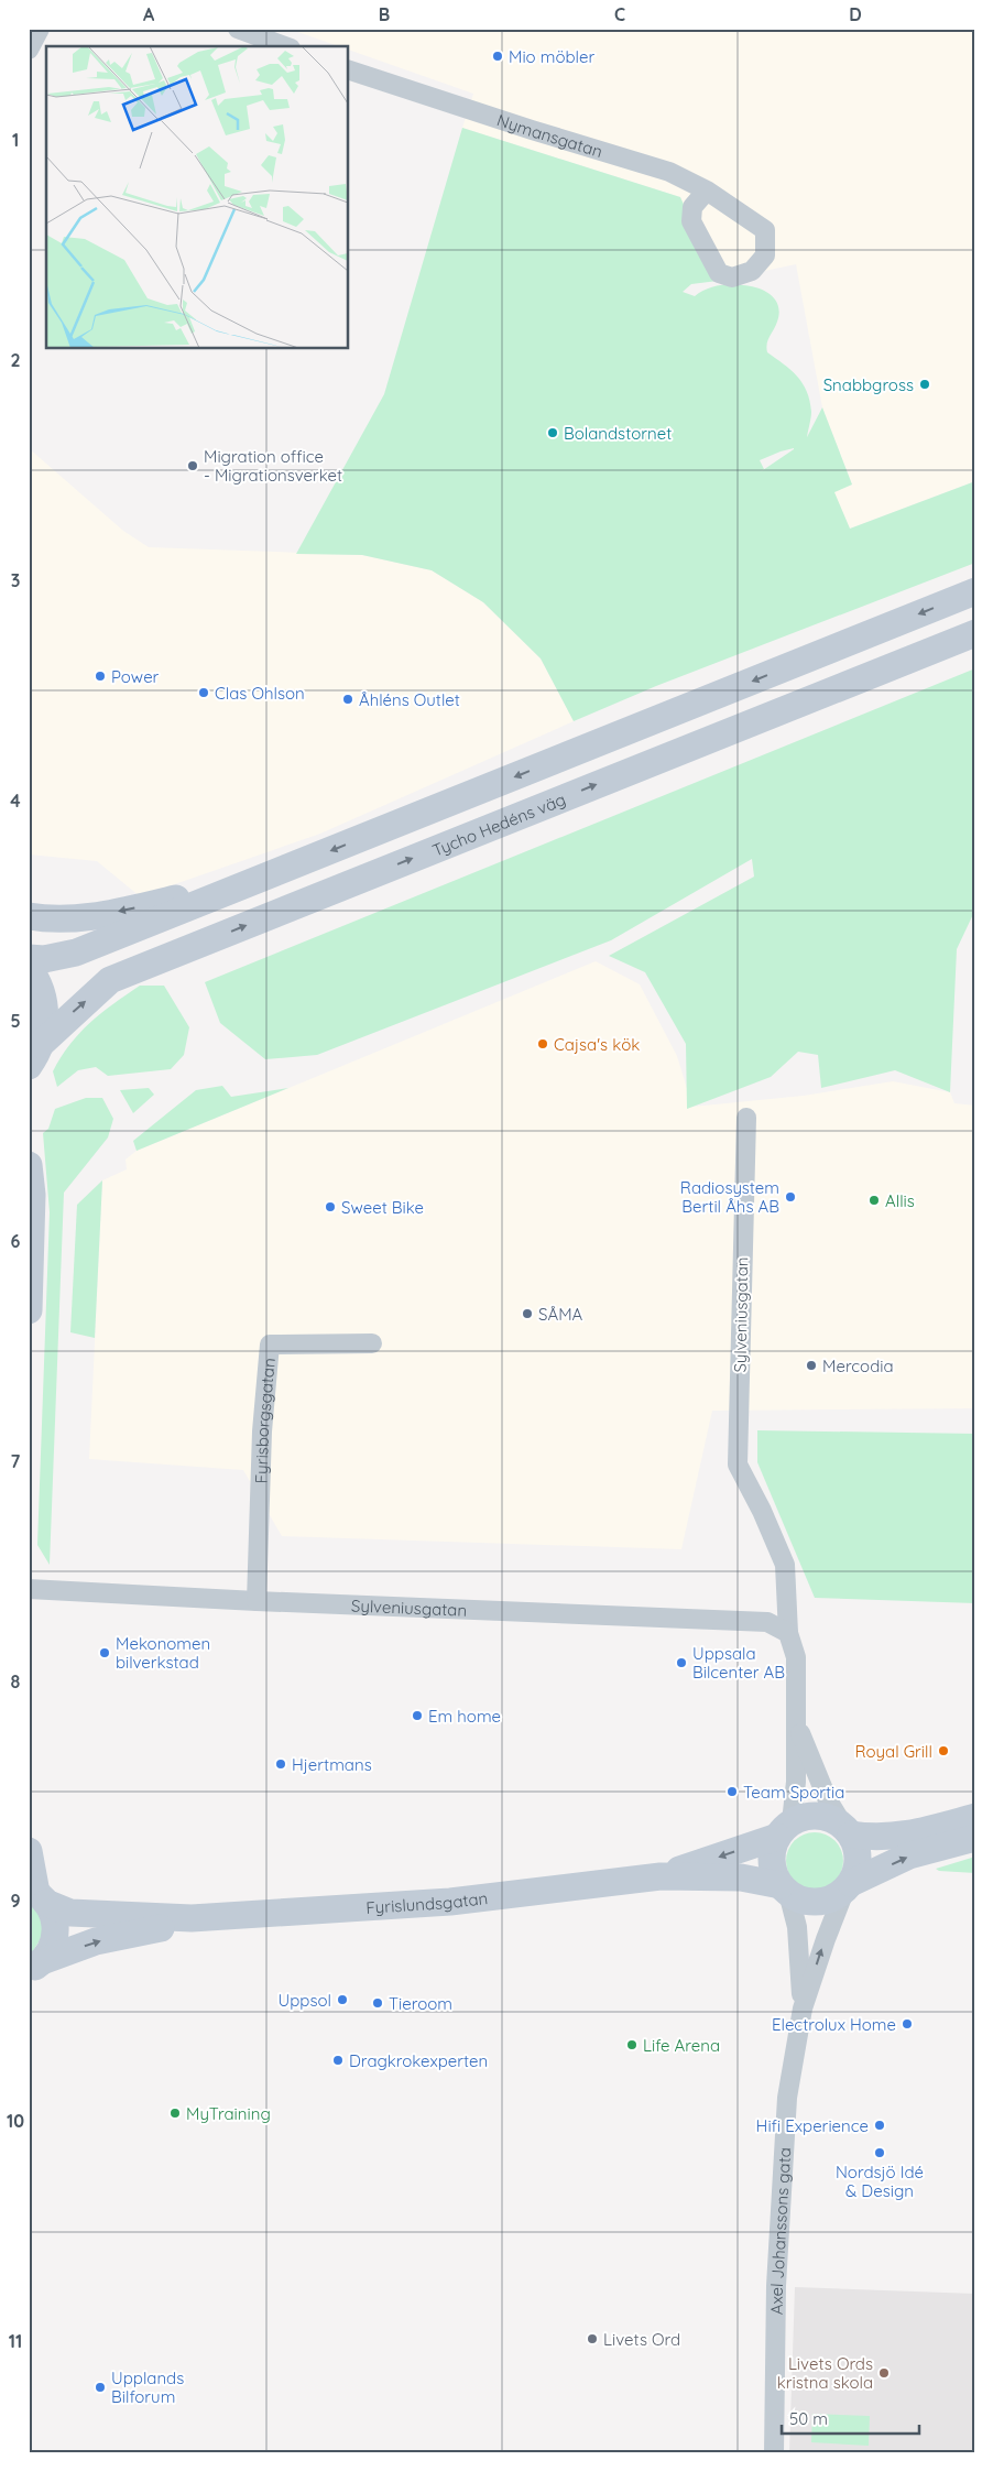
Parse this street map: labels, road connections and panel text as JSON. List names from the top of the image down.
{
  "streets": {
    "main road": ["Tycho Hedéns väg", "Fyrislundsgatan"],
    "street": [
      "Nymansgatan",
      "Sylveniusgatan",
      "Fyrisborgsgatan",
      "Axel Johanssons gata"
    ]
  },
  "crossings": [
    ["Sylveniusgatan", "Fyrisborgsgatan"],
    ["Sylveniusgatan", "Fyrislundsgatan"],
    ["Sylveniusgatan", "Axel Johanssons gata"],
    ["Fyrislundsgatan", "Axel Johanssons gata"]
  ],
  "places": [
    "Mio möbler",
    "Snabbgross",
    "Bolandstornet",
    "Migration office - Migrationsverket",
    "Power",
    "Clas Ohlson",
    "Åhléns Outlet",
    "Cajsa's kök",
    "Radiosystem Bertil Åhs AB",
    "Allis",
    "Sweet Bike",
    "SÅMA",
    "Mercodia",
    "Mekonomen bilverkstad",
    "Uppsala Bilcenter AB",
    "Em home",
    "Royal Grill",
    "Hjertmans",
    "Team Sportia",
    "Uppsol",
    "Tieroom",
    "Electrolux Home",
    "Life Arena",
    "Dragkrokexperten",
    "MyTraining",
    "Hifi Experience",
    "Nordsjö Idé & Design",
    "Livets Ord",
    "Livets Ords kristna skola",
    "Upplands Bilforum"
  ],
  "scale_bar": "50 m",
  "grid": {
    "columns": [
      "A",
      "B",
      "C",
      "D"
    ],
    "rows": [
      "1",
      "2",
      "3",
      "4",
      "5",
      "6",
      "7",
      "8",
      "9",
      "10",
      "11"
    ]
  }
}
